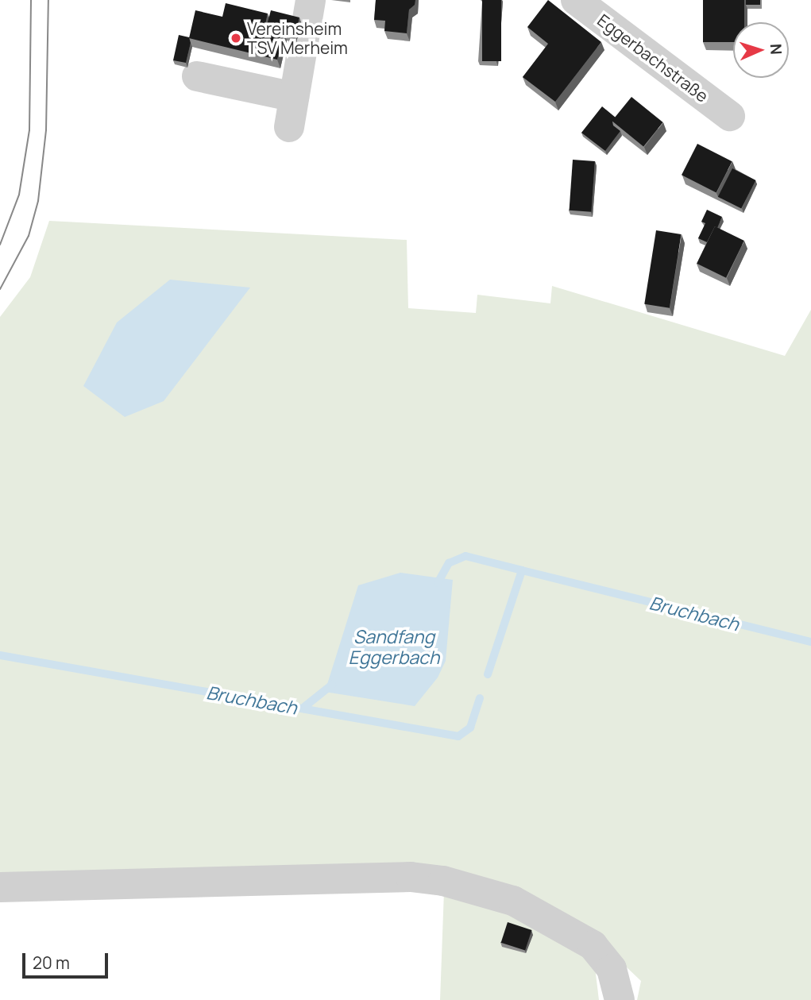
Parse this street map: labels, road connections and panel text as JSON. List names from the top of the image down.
{
  "streets": {
    "street": ["Eggerbachstraße"]
  },
  "water": ["Bruchbach", "Sandfang Eggerbach"],
  "places": ["Vereinsheim TSV Merheim"],
  "scale_bar": "20 m",
  "north": "right"
}
